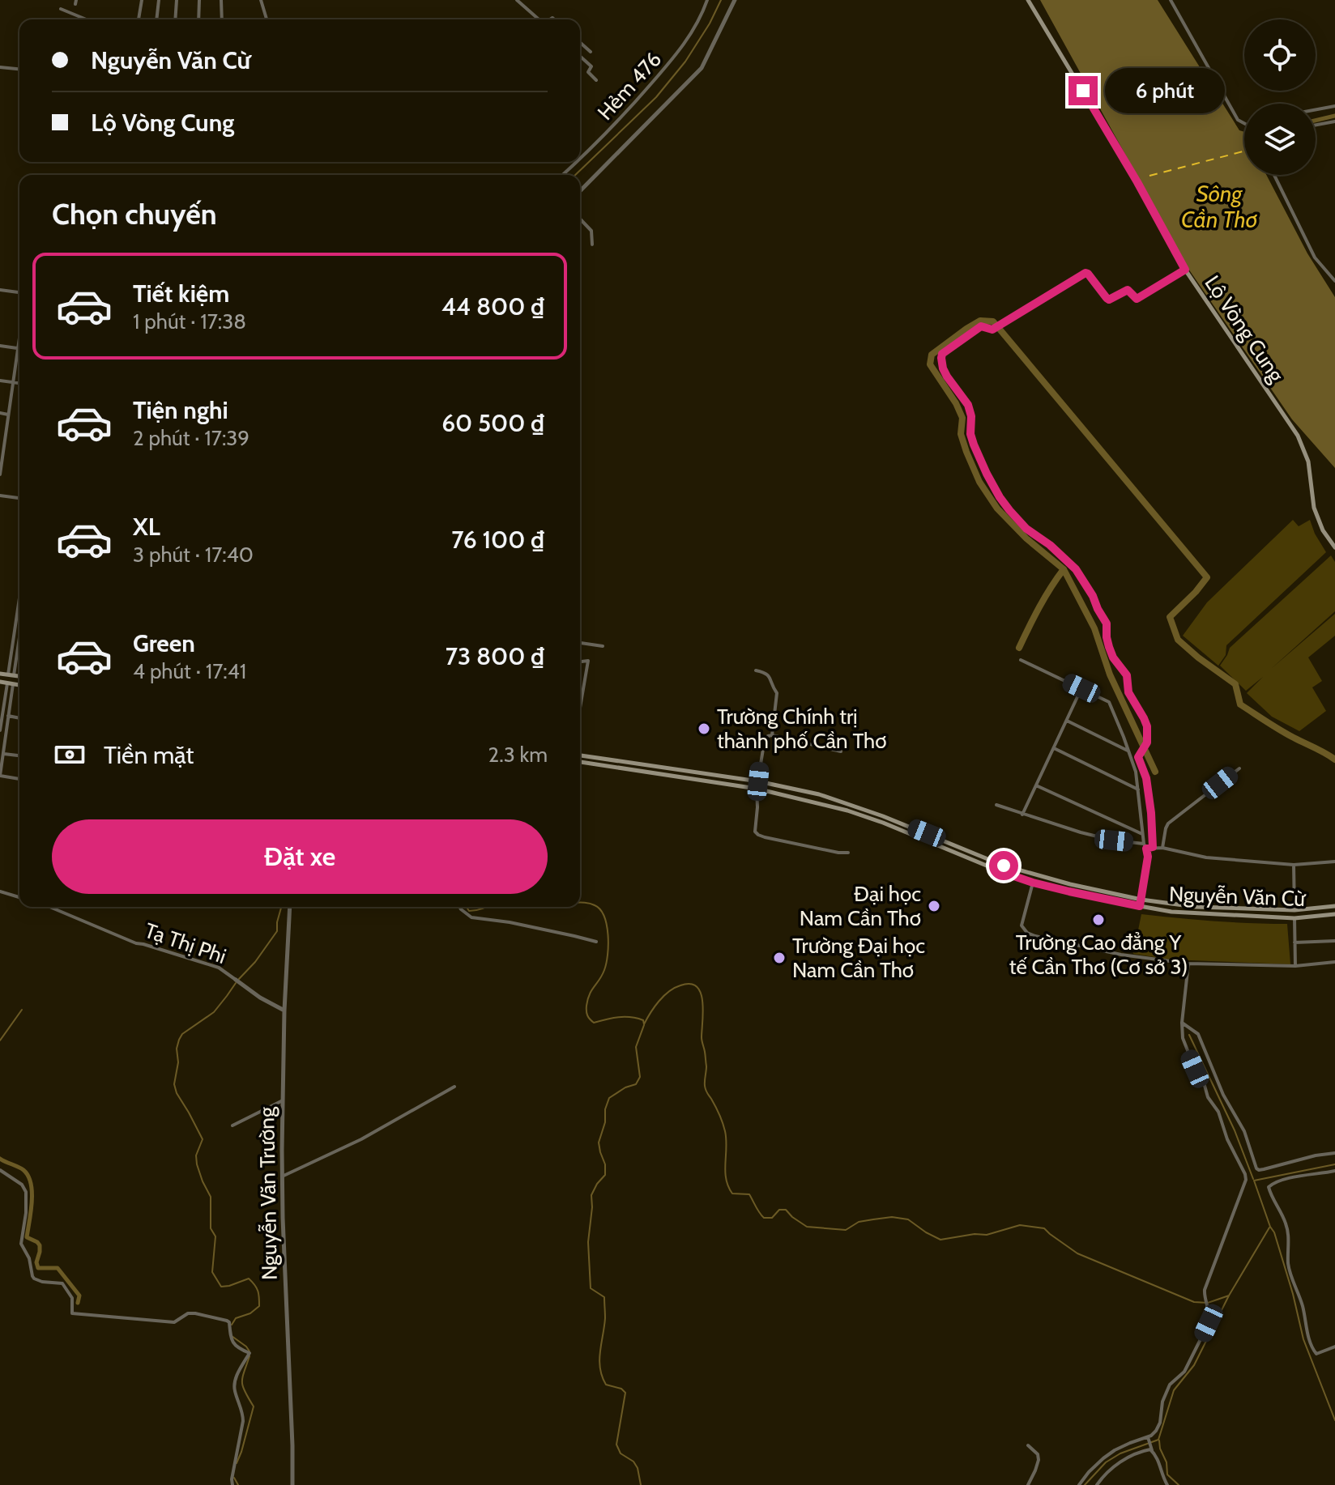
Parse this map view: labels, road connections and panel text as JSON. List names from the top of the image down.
{
  "streets": {
    "main road": ["Lộ Vòng Cung", "Nguyễn Văn Cừ"],
    "street": ["Hẻm 476", "Tạ Thị Phi", "Nguyễn Văn Trường"]
  },
  "crossings": [
    ["Tạ Thị Phi", "Nguyễn Văn Trường"]
  ],
  "water": ["Sông Cần Thơ"],
  "places": [
    "Trường Chính trị thành phố Cần Thơ",
    "Đại học Nam Cần Thơ",
    "Trường Cao đẳng Y tế Cần Thơ (Cơ sở 3)",
    "Trường Đại học Nam Cần Thơ"
  ],
  "page": {
    "banner": ["Nguyễn Văn Cừ", "Lộ Vòng Cung"],
    "bubble": "6 phút",
    "heading": "Chọn chuyến",
    "list": [
      {
        "name": "Tiết kiệm",
        "note": "1 phút · 17:38",
        "value": "44 800 ₫"
      },
      {
        "name": "Tiện nghi",
        "note": "2 phút · 17:39",
        "value": "60 500 ₫"
      },
      {
        "name": "XL",
        "note": "3 phút · 17:40",
        "value": "76 100 ₫"
      },
      {
        "name": "Green",
        "note": "4 phút · 17:41",
        "value": "73 800 ₫"
      }
    ],
    "pay": ["Tiền mặt", "2.3 km"],
    "buttons": "Đặt xe"
  }
}
